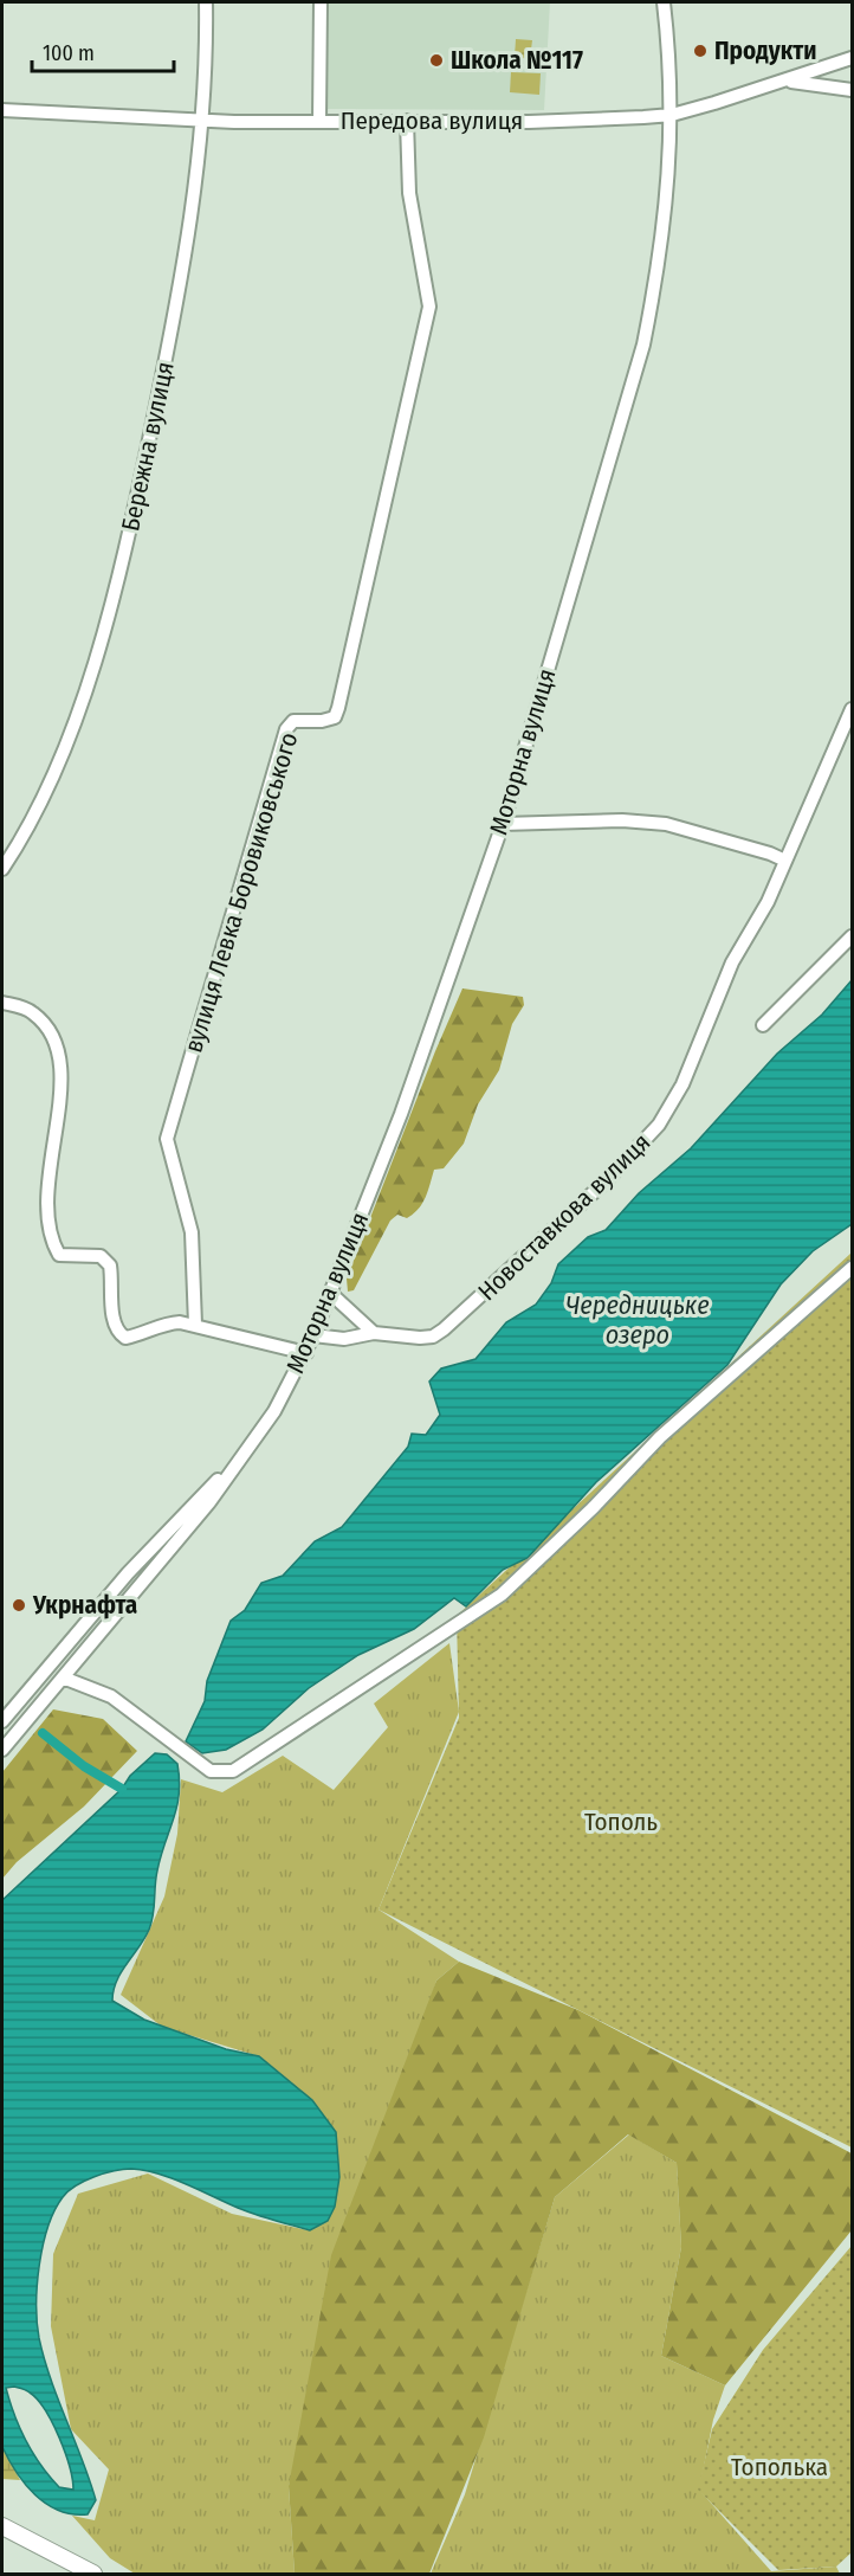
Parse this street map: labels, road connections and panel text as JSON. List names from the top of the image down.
{
  "streets": {
    "street": [
      "Передова вулиця",
      "Бережна вулиця",
      "Моторна вулиця",
      "вулиця Левка Боровиковського",
      "Новоставкова вулиця"
    ]
  },
  "crossings": [
    ["Передова вулиця", "Бережна вулиця"],
    ["Передова вулиця", "Моторна вулиця"],
    ["Передова вулиця", "вулиця Левка Боровиковського"],
    ["Моторна вулиця", "Новоставкова вулиця"]
  ],
  "water": ["Чередницьке озеро"],
  "parks": ["Тополь", "Тополька"],
  "places": ["Продукти", "Школа №117", "Укрнафта"],
  "scale_bar": "100 m"
}
